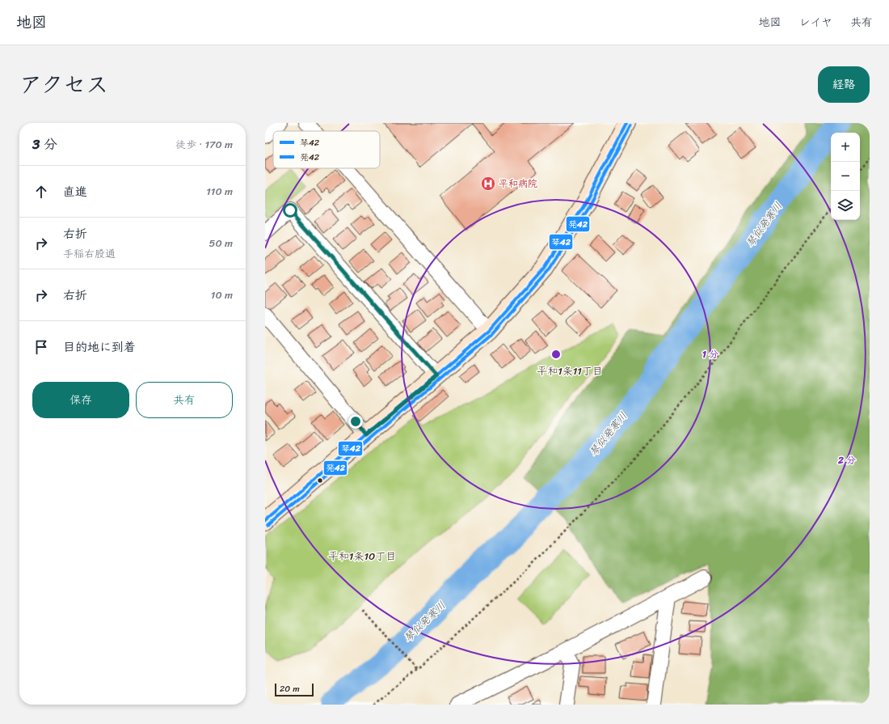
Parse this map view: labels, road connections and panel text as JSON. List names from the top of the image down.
{
  "districts": ["平和1条11丁目", "平和1条10丁目"],
  "water": ["琴似発寒川"],
  "places": {
    "hospital": ["平和病院"]
  },
  "lines": ["transit line 琴42", "transit line 発42"],
  "legend": ["琴42", "発42"],
  "scale_bar": "20 m",
  "page": {
    "header": "地図",
    "nav": ["地図", "レイヤ", "共有"],
    "title": "アクセス",
    "buttons": [
      "経路",
      ["保存", "共有"]
    ],
    "heading": ["3 分", "徒歩 · 170 m"],
    "map_buttons": ["+", "−"],
    "list": [
      ["直進", "110 m"],
      ["右折", "手稲右股通", "50 m"],
      ["右折", "10 m"],
      "目的地に到着"
    ],
    "scale": "20 m"
  },
  "rings": ["1 分", "2 分"]
}
